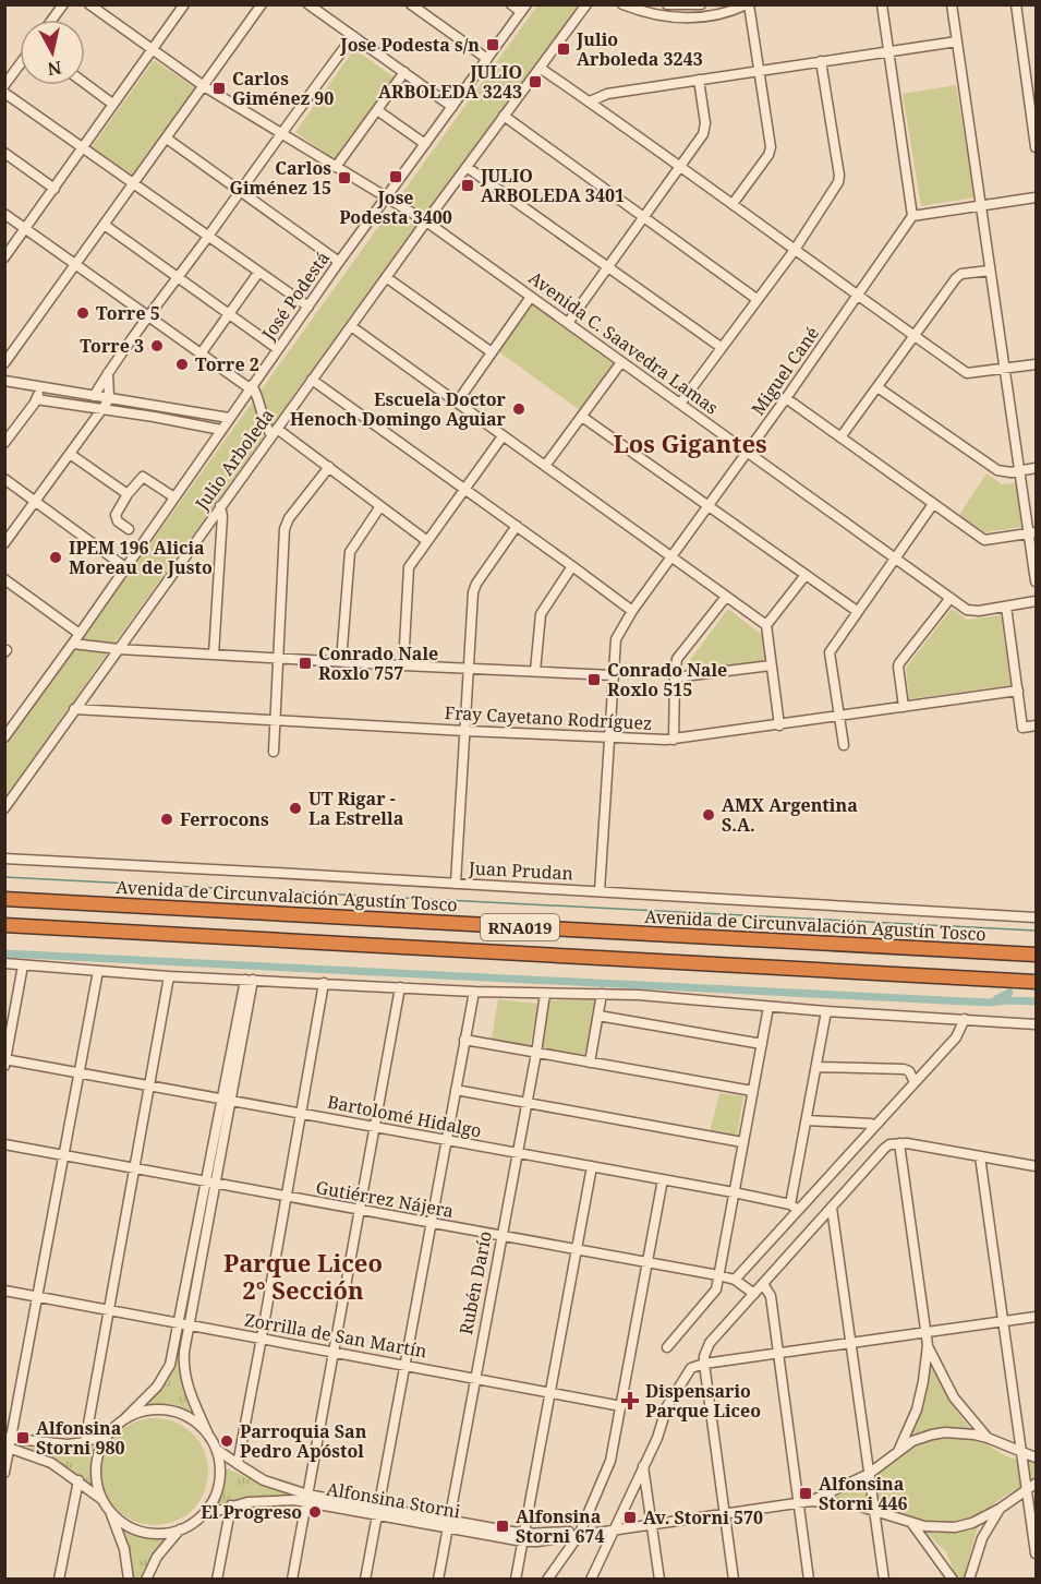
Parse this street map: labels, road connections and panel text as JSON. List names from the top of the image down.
{
  "streets": {
    "highway": ["Avenida de Circunvalación Agustín Tosco", "RNA019"],
    "street": [
      "José Podestá",
      "Avenida C. Saavedra Lamas",
      "Miguel Cané",
      "Julio Arboleda",
      "Fray Cayetano Rodríguez",
      "Juan Prudan",
      "Bartolomé Hidalgo",
      "Gutiérrez Nájera",
      "Rubén Darío",
      "Zorrilla de San Martín",
      "Alfonsina Storni"
    ]
  },
  "crossings": [
    ["José Podestá", "Avenida C. Saavedra Lamas"],
    ["Avenida C. Saavedra Lamas", "Miguel Cané"],
    ["Avenida C. Saavedra Lamas", "Julio Arboleda"],
    ["Miguel Cané", "Fray Cayetano Rodríguez"],
    ["Miguel Cané", "Juan Prudan"],
    ["Julio Arboleda", "Fray Cayetano Rodríguez"],
    ["Bartolomé Hidalgo", "Rubén Darío"],
    ["Gutiérrez Nájera", "Rubén Darío"],
    ["Rubén Darío", "Zorrilla de San Martín"],
    ["Rubén Darío", "Alfonsina Storni"]
  ],
  "districts": ["Los Gigantes", "Parque Liceo 2° Sección"],
  "places": {
    "transit": [
      "Jose Podesta s/n",
      "Julio Arboleda 3243",
      "JULIO ARBOLEDA 3243",
      "Carlos Giménez 90",
      "Jose Podesta 3400",
      "Carlos Giménez 15",
      "JULIO ARBOLEDA 3401",
      "Conrado Nale Roxlo 757",
      "Conrado Nale Roxlo 515",
      "Alfonsina Storni 980",
      "Alfonsina Storni 446",
      "Av. Storni 570",
      "Alfonsina Storni 674"
    ],
    "other": [
      "Torre 5",
      "Torre 3",
      "Torre 2",
      "Escuela Doctor Henoch Domingo Aguiar",
      "IPEM 196 Alicia Moreau de Justo",
      "UT Rigar - La Estrella",
      "AMX Argentina S.A.",
      "Ferrocons",
      "Parroquia San Pedro Apóstol",
      "El Progreso"
    ],
    "health": ["Dispensario Parque Liceo"]
  },
  "north": "bottom"
}
